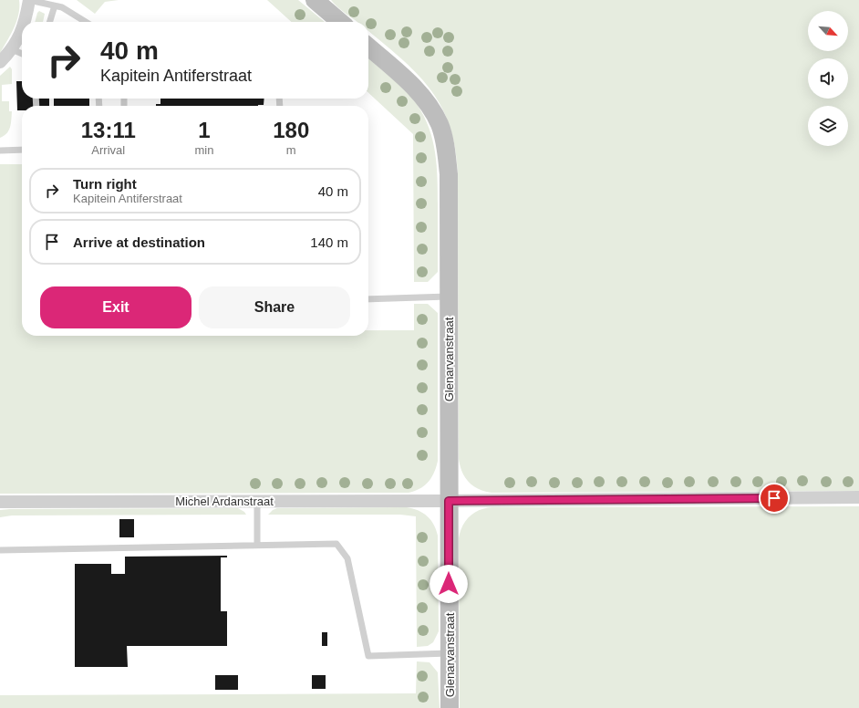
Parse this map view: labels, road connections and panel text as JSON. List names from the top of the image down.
{
  "streets": {
    "street": ["Glenarvanstraat", "Michel Ardanstraat"]
  },
  "crossings": [
    ["Glenarvanstraat", "Michel Ardanstraat"]
  ],
  "north": "bottom right",
  "page": {
    "turn": ["40 m", "Kapitein Antiferstraat"],
    "eta": [
      "13:11",
      "Arrival",
      "1",
      "min",
      "180",
      "m"
    ],
    "list": [
      {
        "name": "Turn right",
        "note": "Kapitein Antiferstraat",
        "value": "40 m"
      },
      {
        "name": "Arrive at destination",
        "value": "140 m"
      }
    ],
    "buttons": ["Exit", "Share"]
  }
}
